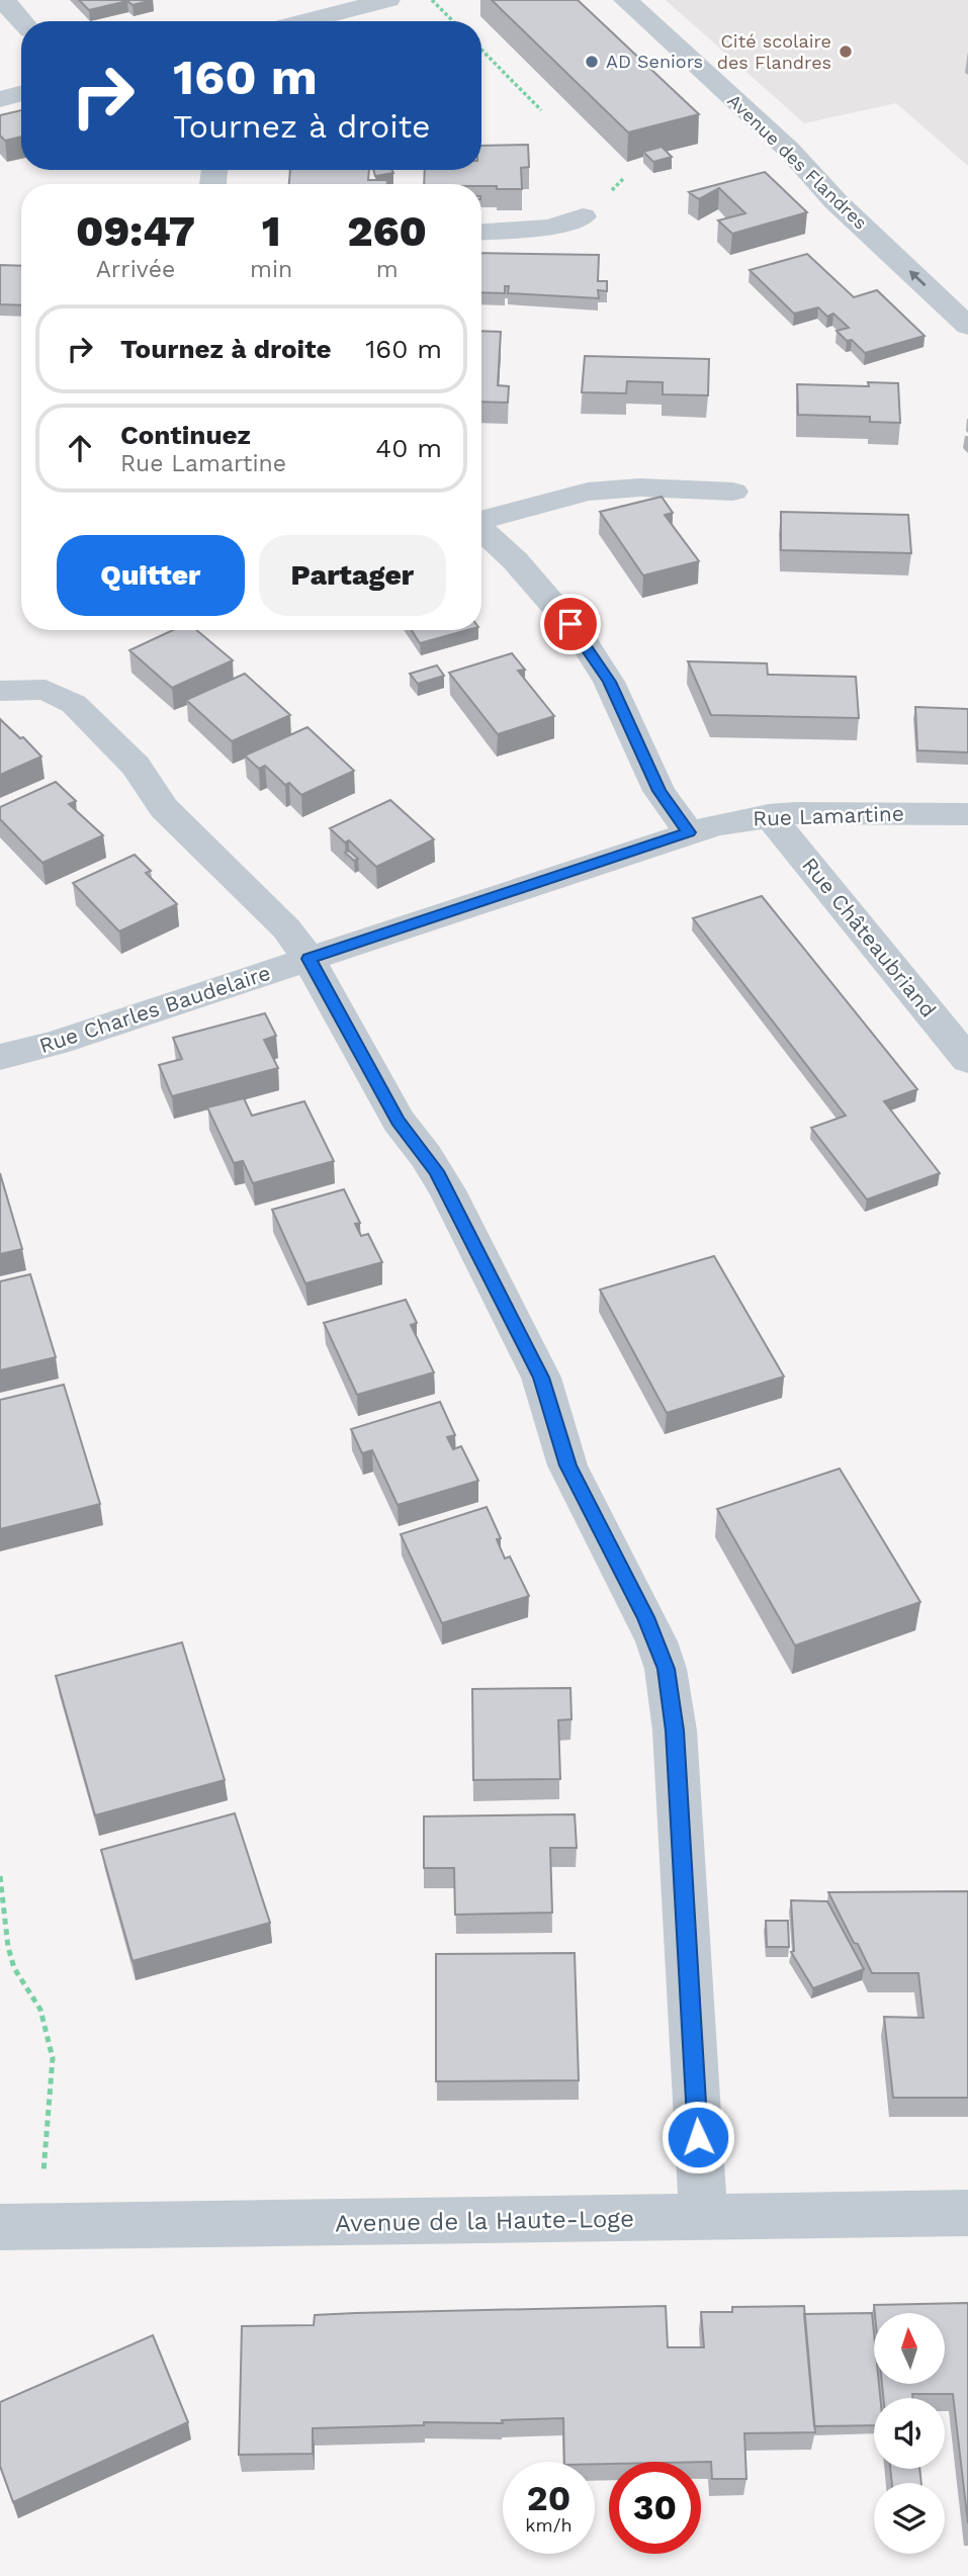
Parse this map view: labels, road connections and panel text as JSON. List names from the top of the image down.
{
  "streets": {
    "street": [
      "Avenue des Flandres",
      "Rue Lamartine",
      "Rue Châteaubriand",
      "Rue Charles Baudelaire",
      "Avenue de la Haute-Loge"
    ]
  },
  "crossings": [
    ["Rue Lamartine", "Rue Châteaubriand"],
    ["Rue Lamartine", "Rue Charles Baudelaire"]
  ],
  "one_way": ["Avenue des Flandres"],
  "places": ["Cité scolaire des Flandres", "AD Seniors"],
  "north": "top",
  "page": {
    "turn": ["160 m", "Tournez à droite"],
    "eta": [
      "09:47",
      "Arrivée",
      "1",
      "min",
      "260",
      "m"
    ],
    "list": [
      {
        "name": "Tournez à droite",
        "value": "160 m"
      },
      {
        "name": "Continuez",
        "note": "Rue Lamartine",
        "value": "40 m"
      }
    ],
    "buttons": ["Quitter", "Partager"],
    "speed": "20 km/h",
    "limit": "30"
  }
}
